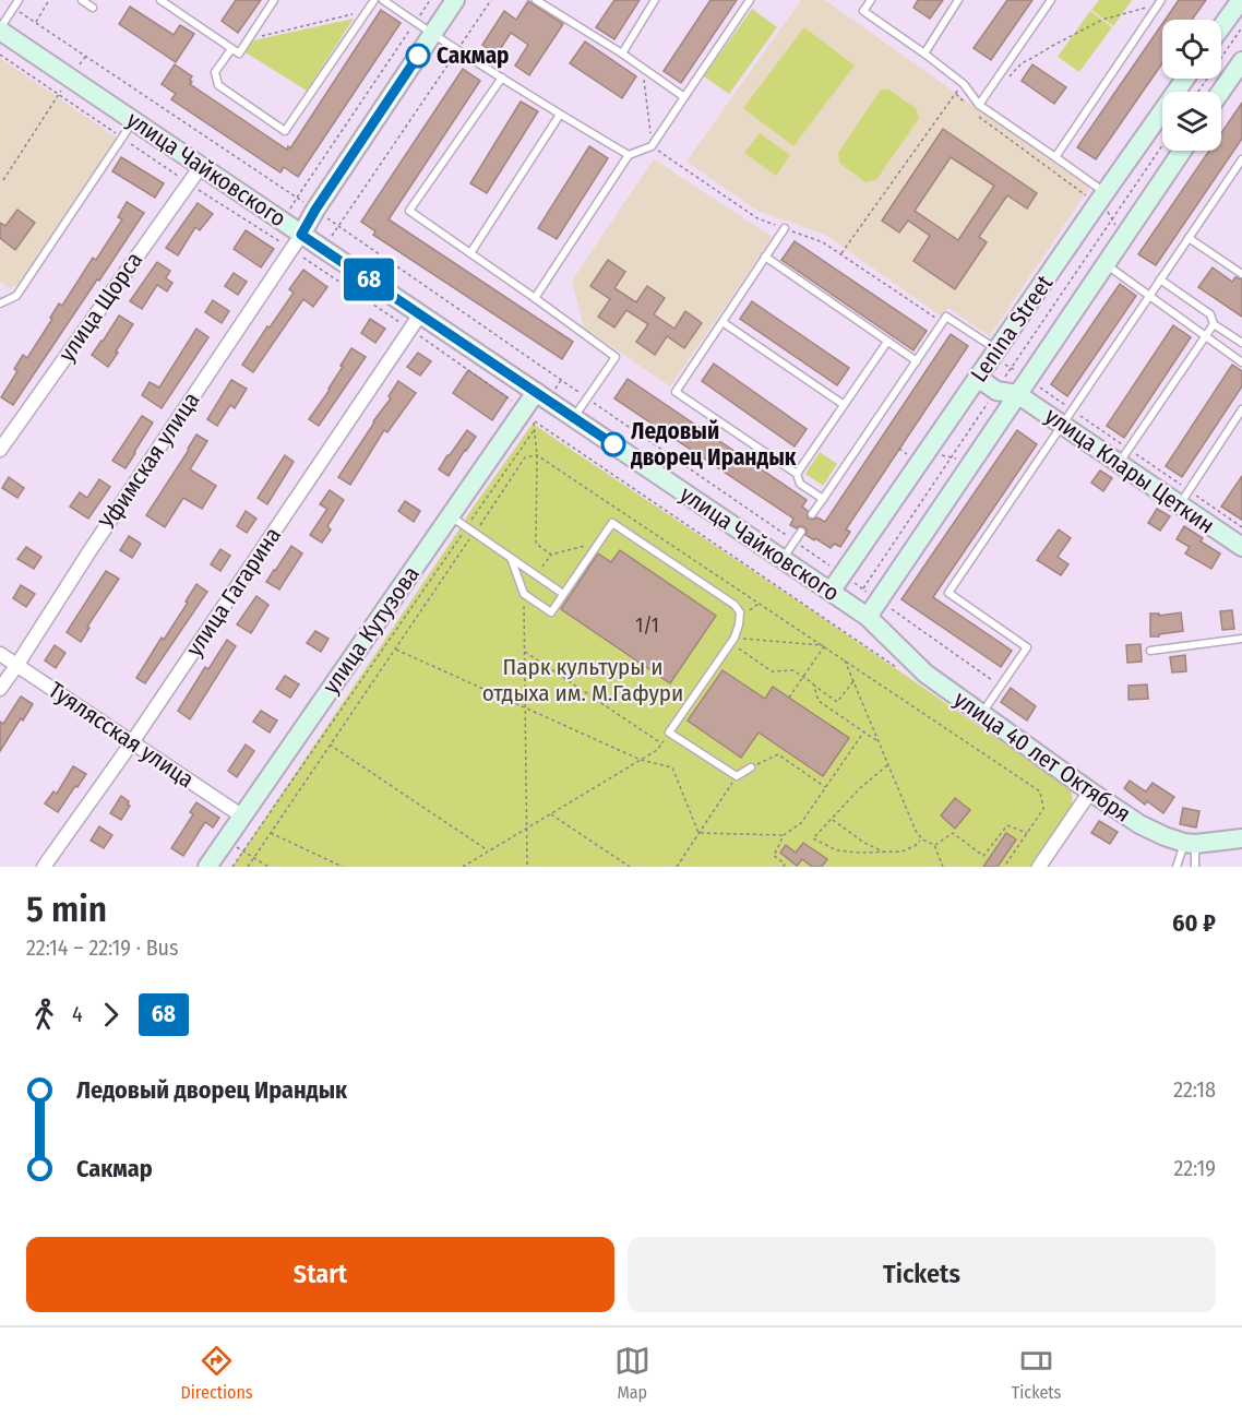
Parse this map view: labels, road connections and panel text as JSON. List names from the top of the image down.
{
  "streets": {
    "main road": [
      "улица Чайковского",
      "Lenina Street",
      "улица Клары Цеткин",
      "улица Кутузова",
      "улица 40 лет Октября"
    ],
    "street": [
      "улица Щорса",
      "Уфимская улица",
      "улица Гагарина",
      "Туялясская улица"
    ]
  },
  "crossings": [
    ["улица Чайковского", "улица Щорса"],
    ["улица Чайковского", "Lenina Street"],
    ["улица Чайковского", "Уфимская улица"],
    ["улица Чайковского", "улица Гагарина"],
    ["улица Чайковского", "улица Кутузова"],
    ["улица Чайковского", "улица 40 лет Октября"],
    ["Lenina Street", "улица Клары Цеткин"],
    ["Lenina Street", "улица 40 лет Октября"],
    ["Уфимская улица", "Туялясская улица"],
    ["улица Гагарина", "Туялясская улица"],
    ["улица Кутузова", "Туялясская улица"]
  ],
  "parks": ["Парк культуры и отдыха им. М.Гафури"],
  "places": ["Сакмар", "Ледовый дворец Ирандык"],
  "lines": ["bus line 68"],
  "house_numbers": ["1/1"],
  "page": {
    "on_map": "68",
    "heading": ["5 min", "22:14 – 22:19 · Bus", "60 ₽"],
    "legs": ["4", "68"],
    "list": [
      {
        "name": "Ледовый дворец Ирандык",
        "value": "22:18"
      },
      {
        "name": "Сакмар",
        "value": "22:19"
      }
    ],
    "buttons": ["Start", "Tickets"],
    "tabs": ["Directions", "Map", "Tickets"]
  }
}
